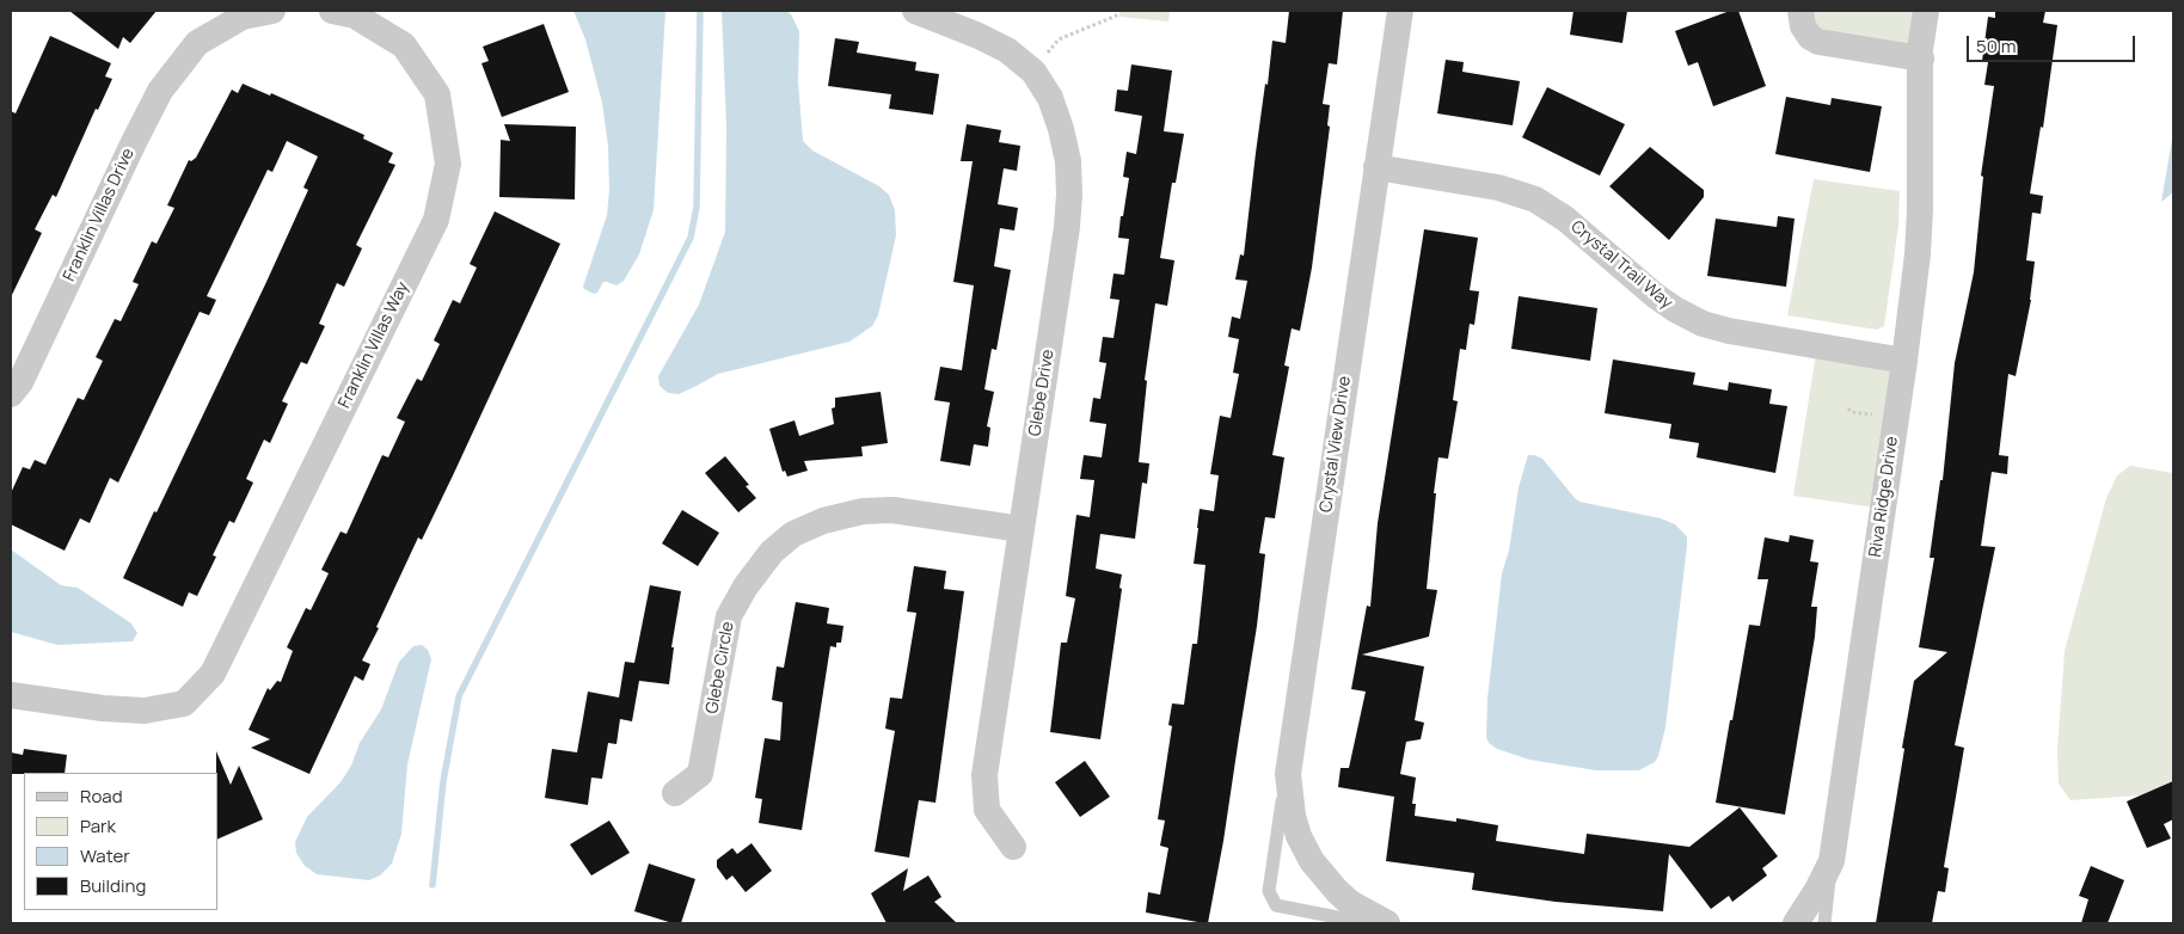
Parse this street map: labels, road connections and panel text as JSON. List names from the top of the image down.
{
  "streets": {
    "street": [
      "Franklin Villas Drive",
      "Crystal Trail Way",
      "Franklin Villas Way",
      "Glebe Drive",
      "Crystal View Drive",
      "Riva Ridge Drive",
      "Glebe Circle"
    ]
  },
  "crossings": [
    ["Crystal Trail Way", "Crystal View Drive"],
    ["Crystal Trail Way", "Riva Ridge Drive"],
    ["Glebe Drive", "Glebe Circle"]
  ],
  "legend": [
    "Road",
    "Park",
    "Water",
    "Building"
  ],
  "scale_bar": "50 m"
}
